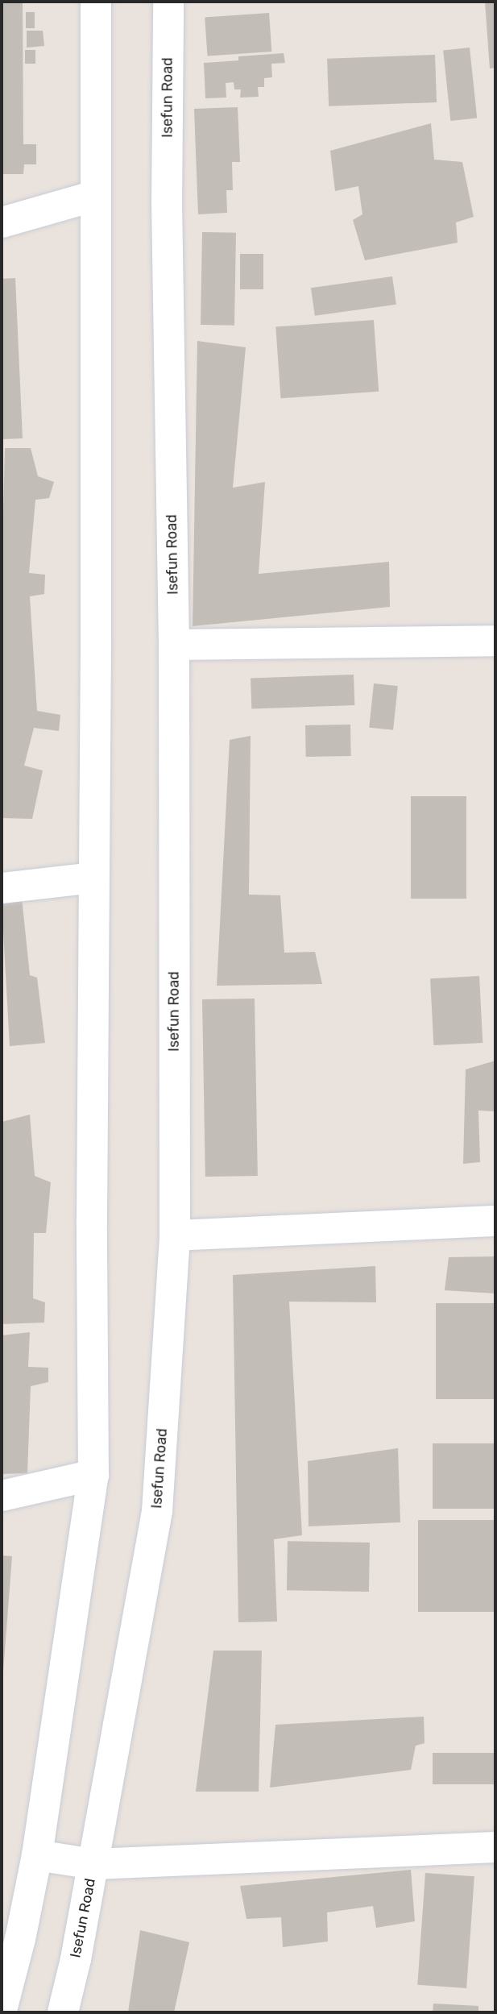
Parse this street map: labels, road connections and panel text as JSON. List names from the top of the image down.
{
  "streets": {
    "street": ["Isefun Road"]
  }
}
